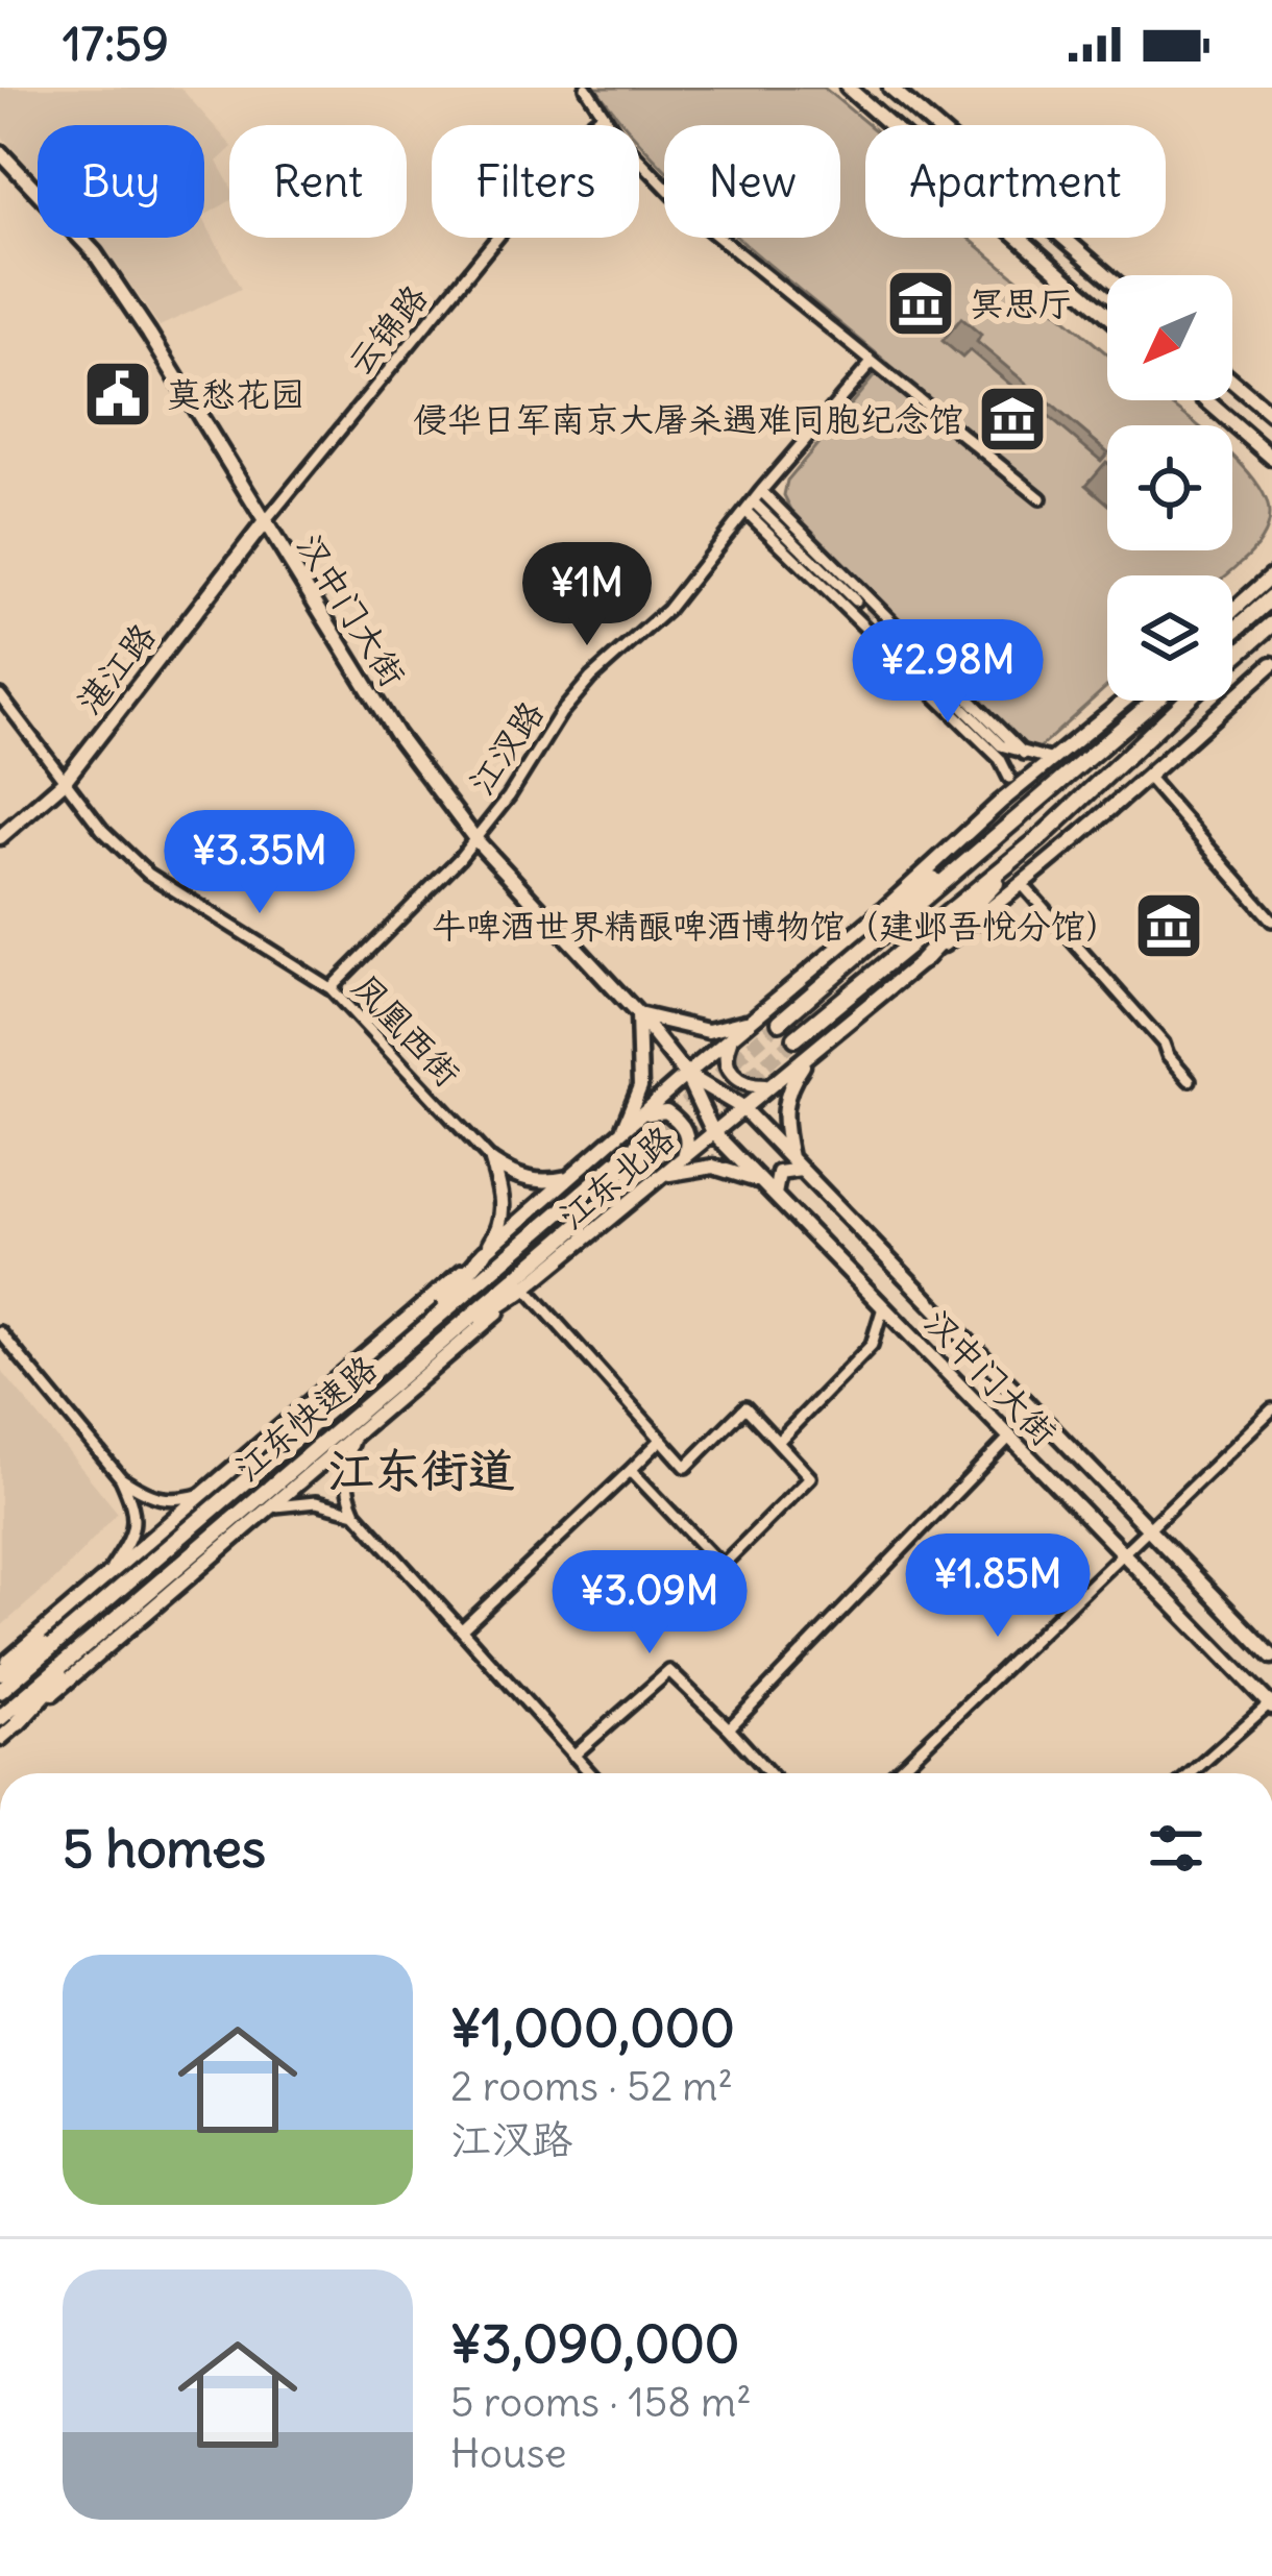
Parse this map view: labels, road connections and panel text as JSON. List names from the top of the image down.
{
  "streets": {
    "highway": ["江东快速路"],
    "main road": ["汉中门大街", "湛江路", "江东北路"],
    "street": ["云锦路", "江汊路", "凤凰西街"]
  },
  "crossings": [
    ["云锦路", "汉中门大街"],
    ["云锦路", "湛江路"],
    ["汉中门大街", "湛江路"],
    ["汉中门大街", "江汊路"],
    ["汉中门大街", "江东北路"],
    ["湛江路", "凤凰西街"],
    ["江汊路", "凤凰西街"],
    ["江东北路", "江东快速路"]
  ],
  "districts": ["江东街道"],
  "places": {
    "museum": ["冥思厅", "侵华日军南京大屠杀遇难同胞纪念馆", "牛啤酒世界精酿啤酒博物馆（建邺吾悦分馆）"],
    "public building": ["莫愁花园"]
  },
  "north": "bottom left",
  "page": {
    "status": "17:59",
    "chip": [
      "Buy",
      "Rent",
      "Filters",
      "New",
      "Apartment"
    ],
    "price": [
      "¥1M",
      "¥2.98M",
      "¥3.35M",
      "¥1.85M",
      "¥3.09M"
    ],
    "heading": "5 homes",
    "list": [
      {
        "name": "¥1,000,000",
        "note": "2 rooms · 52 m² · 江汊路"
      },
      {
        "name": "¥3,090,000",
        "note": "5 rooms · 158 m² · House"
      }
    ]
  }
}
